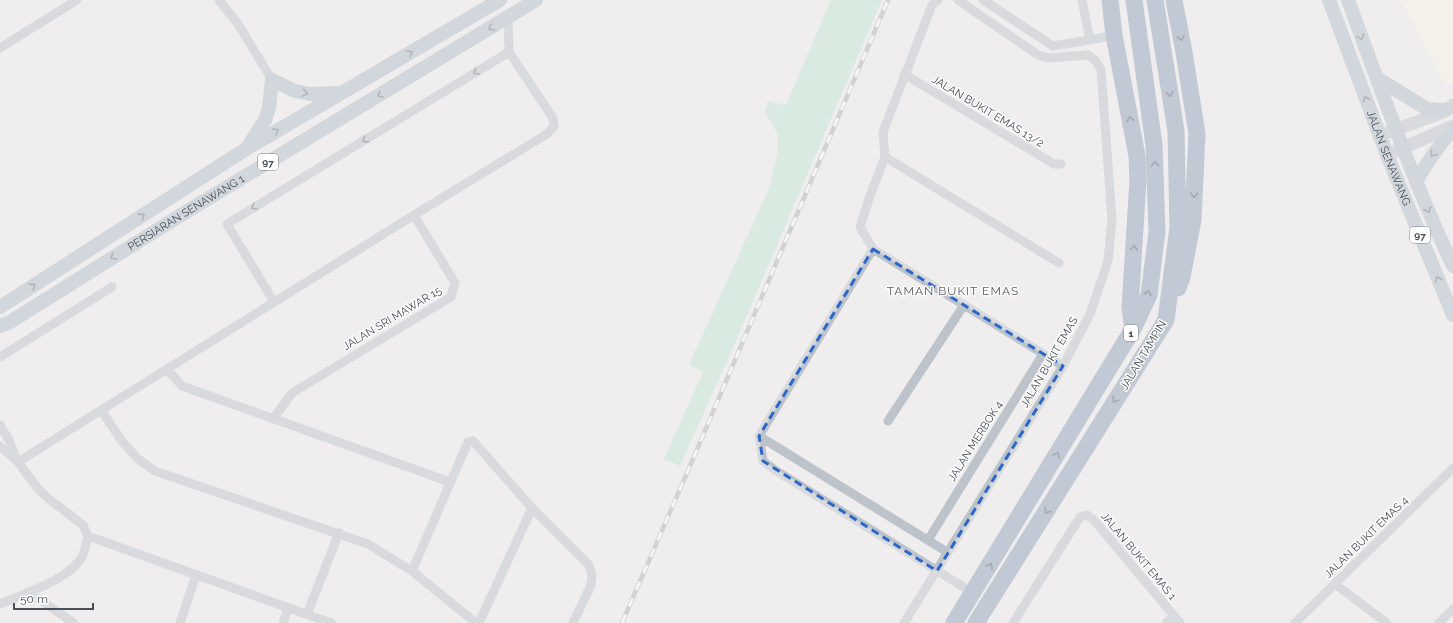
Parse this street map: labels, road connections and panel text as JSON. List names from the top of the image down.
{
  "streets": {
    "highway": ["1", "JALAN TAMPIN"],
    "main road": ["JALAN SENAWANG", "97", "PERSIARAN SENAWANG 1"],
    "street": [
      "JALAN BUKIT EMAS 13/2",
      "JALAN SRI MAWAR 15",
      "JALAN BUKIT EMAS",
      "JALAN MERBOK 4",
      "JALAN BUKIT EMAS 4",
      "JALAN BUKIT EMAS 1"
    ]
  },
  "districts": ["TAMAN BUKIT EMAS"],
  "scale_bar": "50 m"
}
